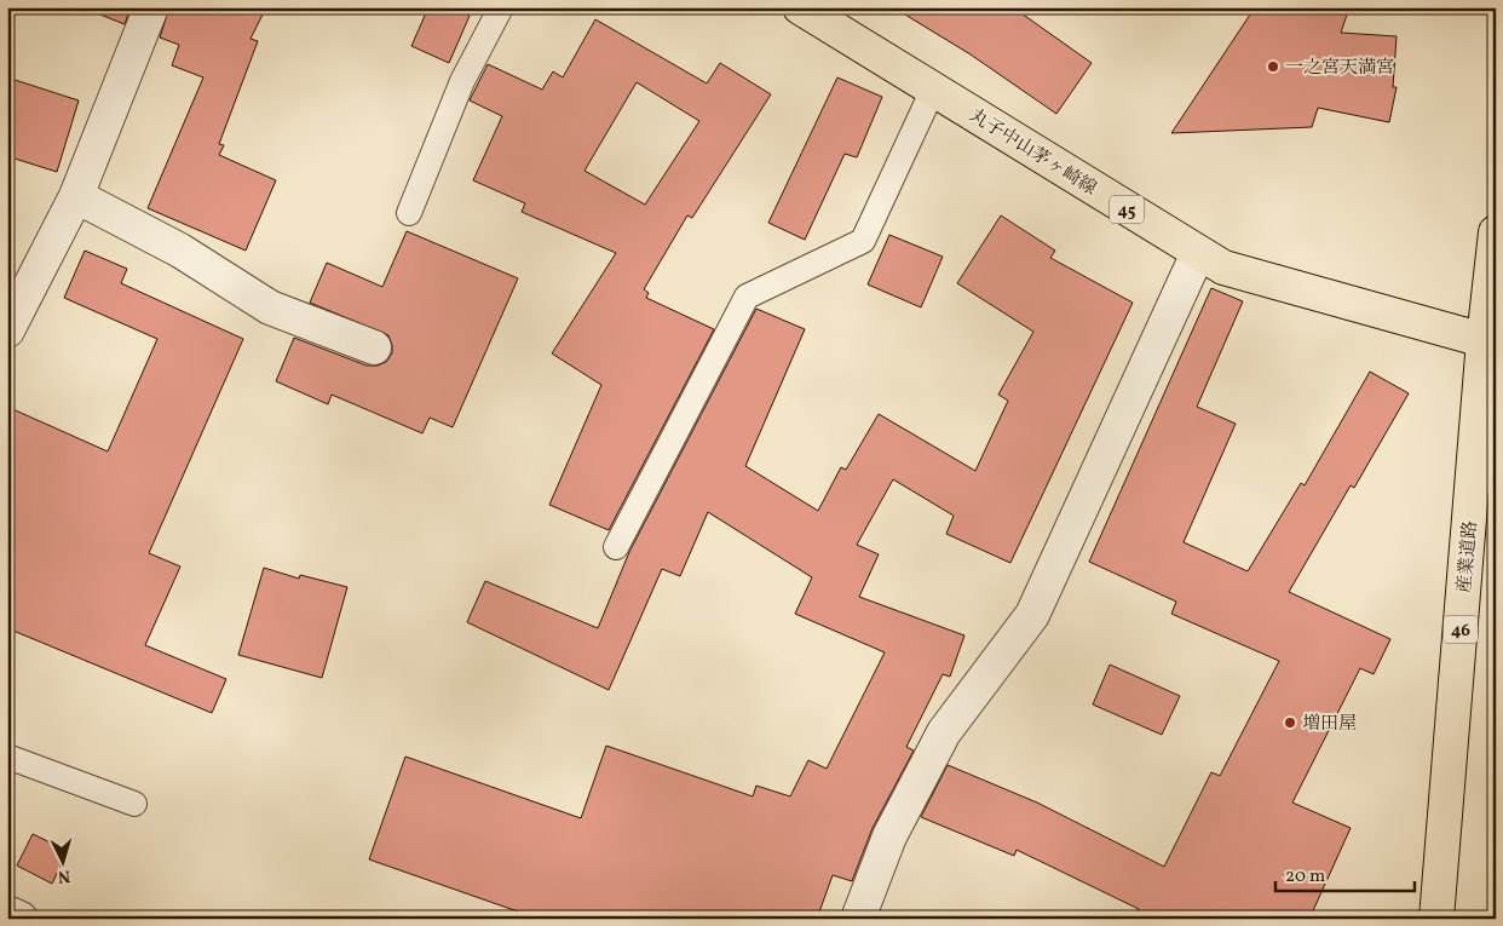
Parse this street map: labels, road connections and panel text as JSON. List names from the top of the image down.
{
  "streets": {
    "main road": [
      "丸子中山茅ヶ崎線",
      "45",
      "産業道路",
      "46"
    ]
  },
  "crossings": [
    ["丸子中山茅ヶ崎線", "産業道路"]
  ],
  "places": ["一之宮天満宮", "増田屋"],
  "scale_bar": "20 m",
  "north": "bottom"
}
